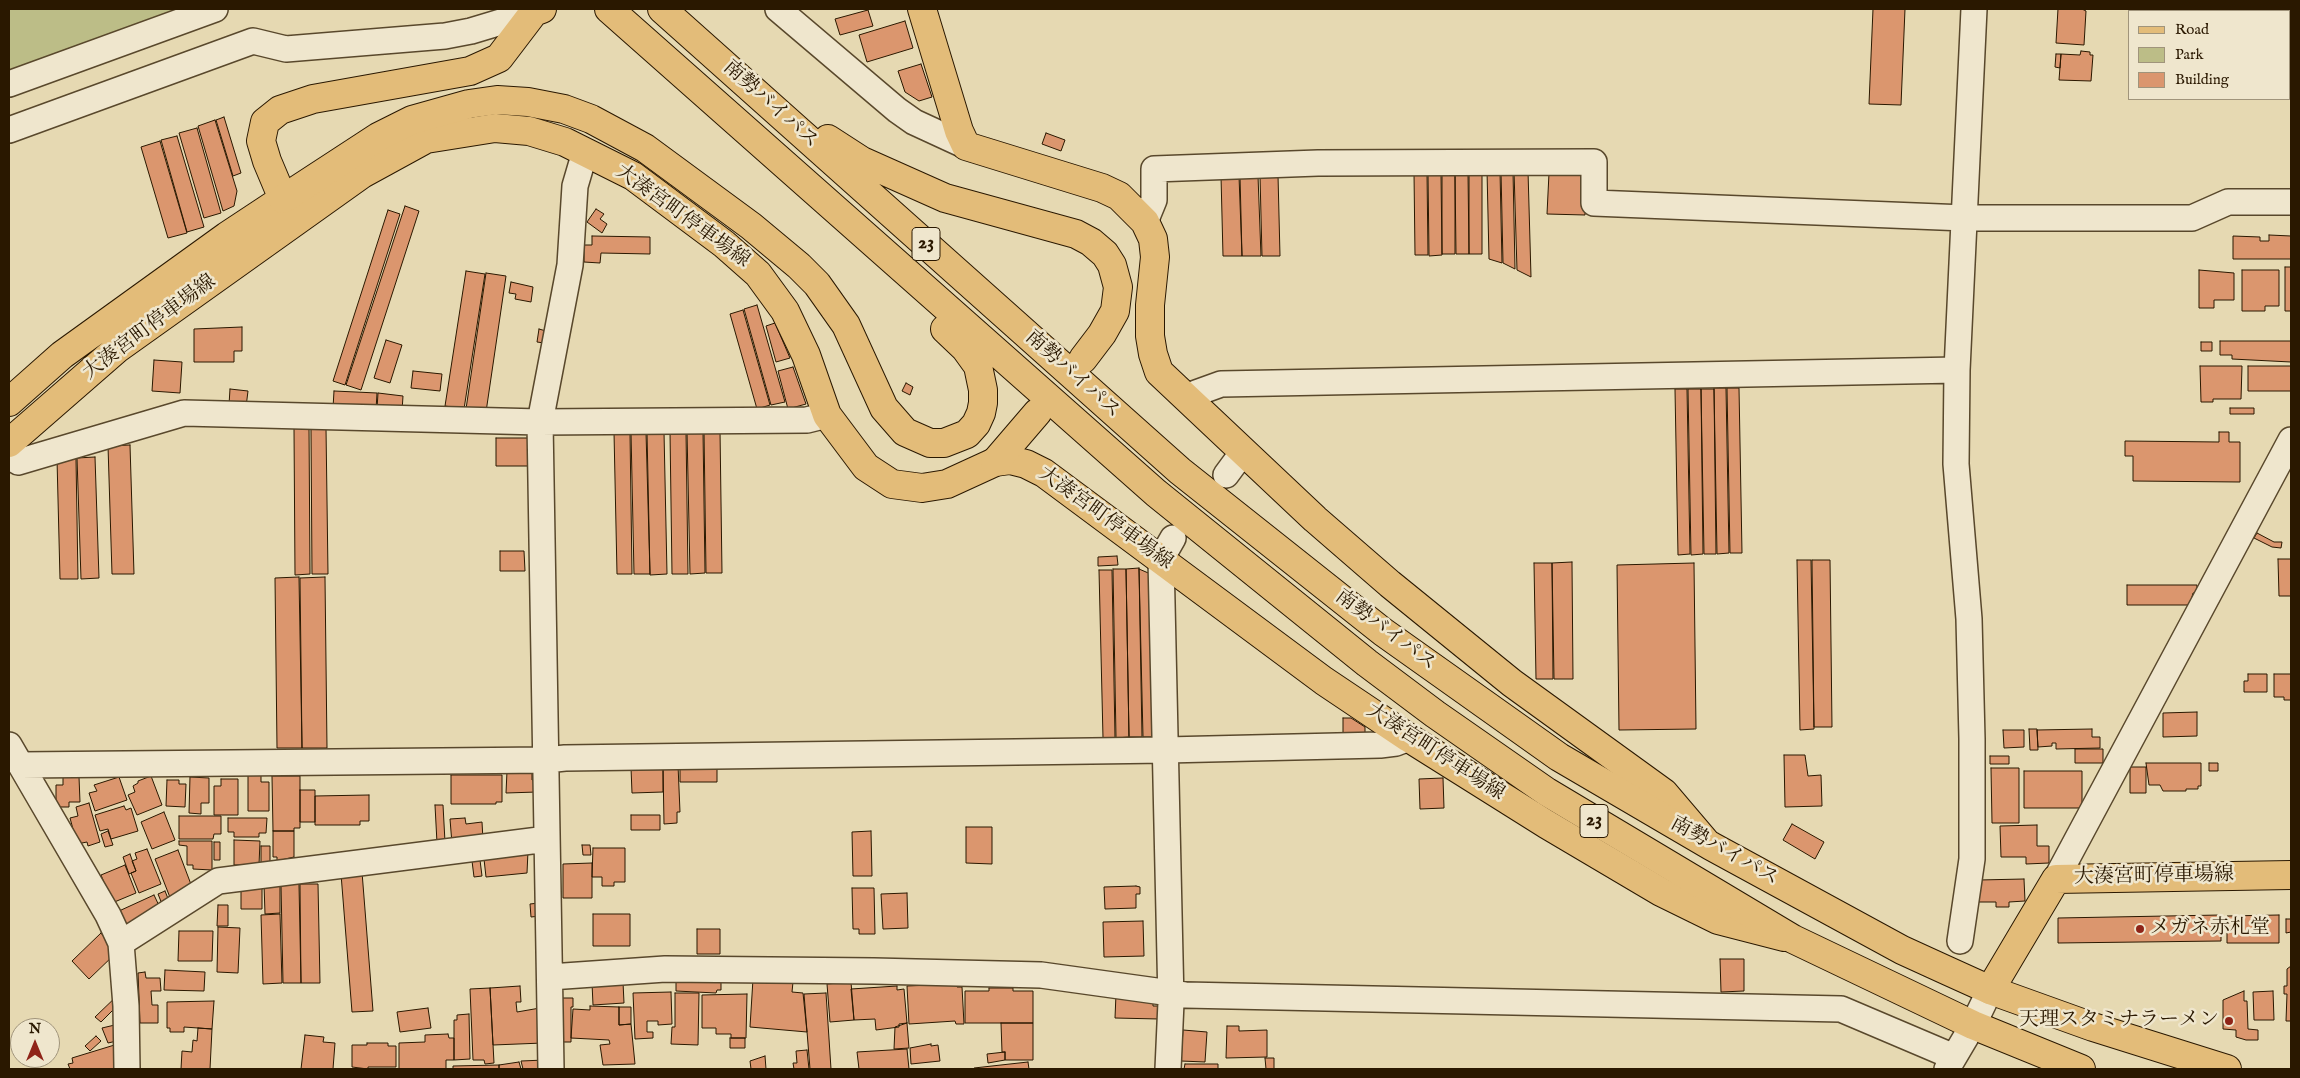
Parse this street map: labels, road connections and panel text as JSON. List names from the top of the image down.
{
  "streets": {
    "main road": ["南勢バイパス", "大湊宮町停車場線", "23"]
  },
  "crossings": [
    ["南勢バイパス", "大湊宮町停車場線"]
  ],
  "places": ["メガネ赤札堂", "天理スタミナラーメン"],
  "legend": ["Road", "Park", "Building"],
  "north": "top"
}
